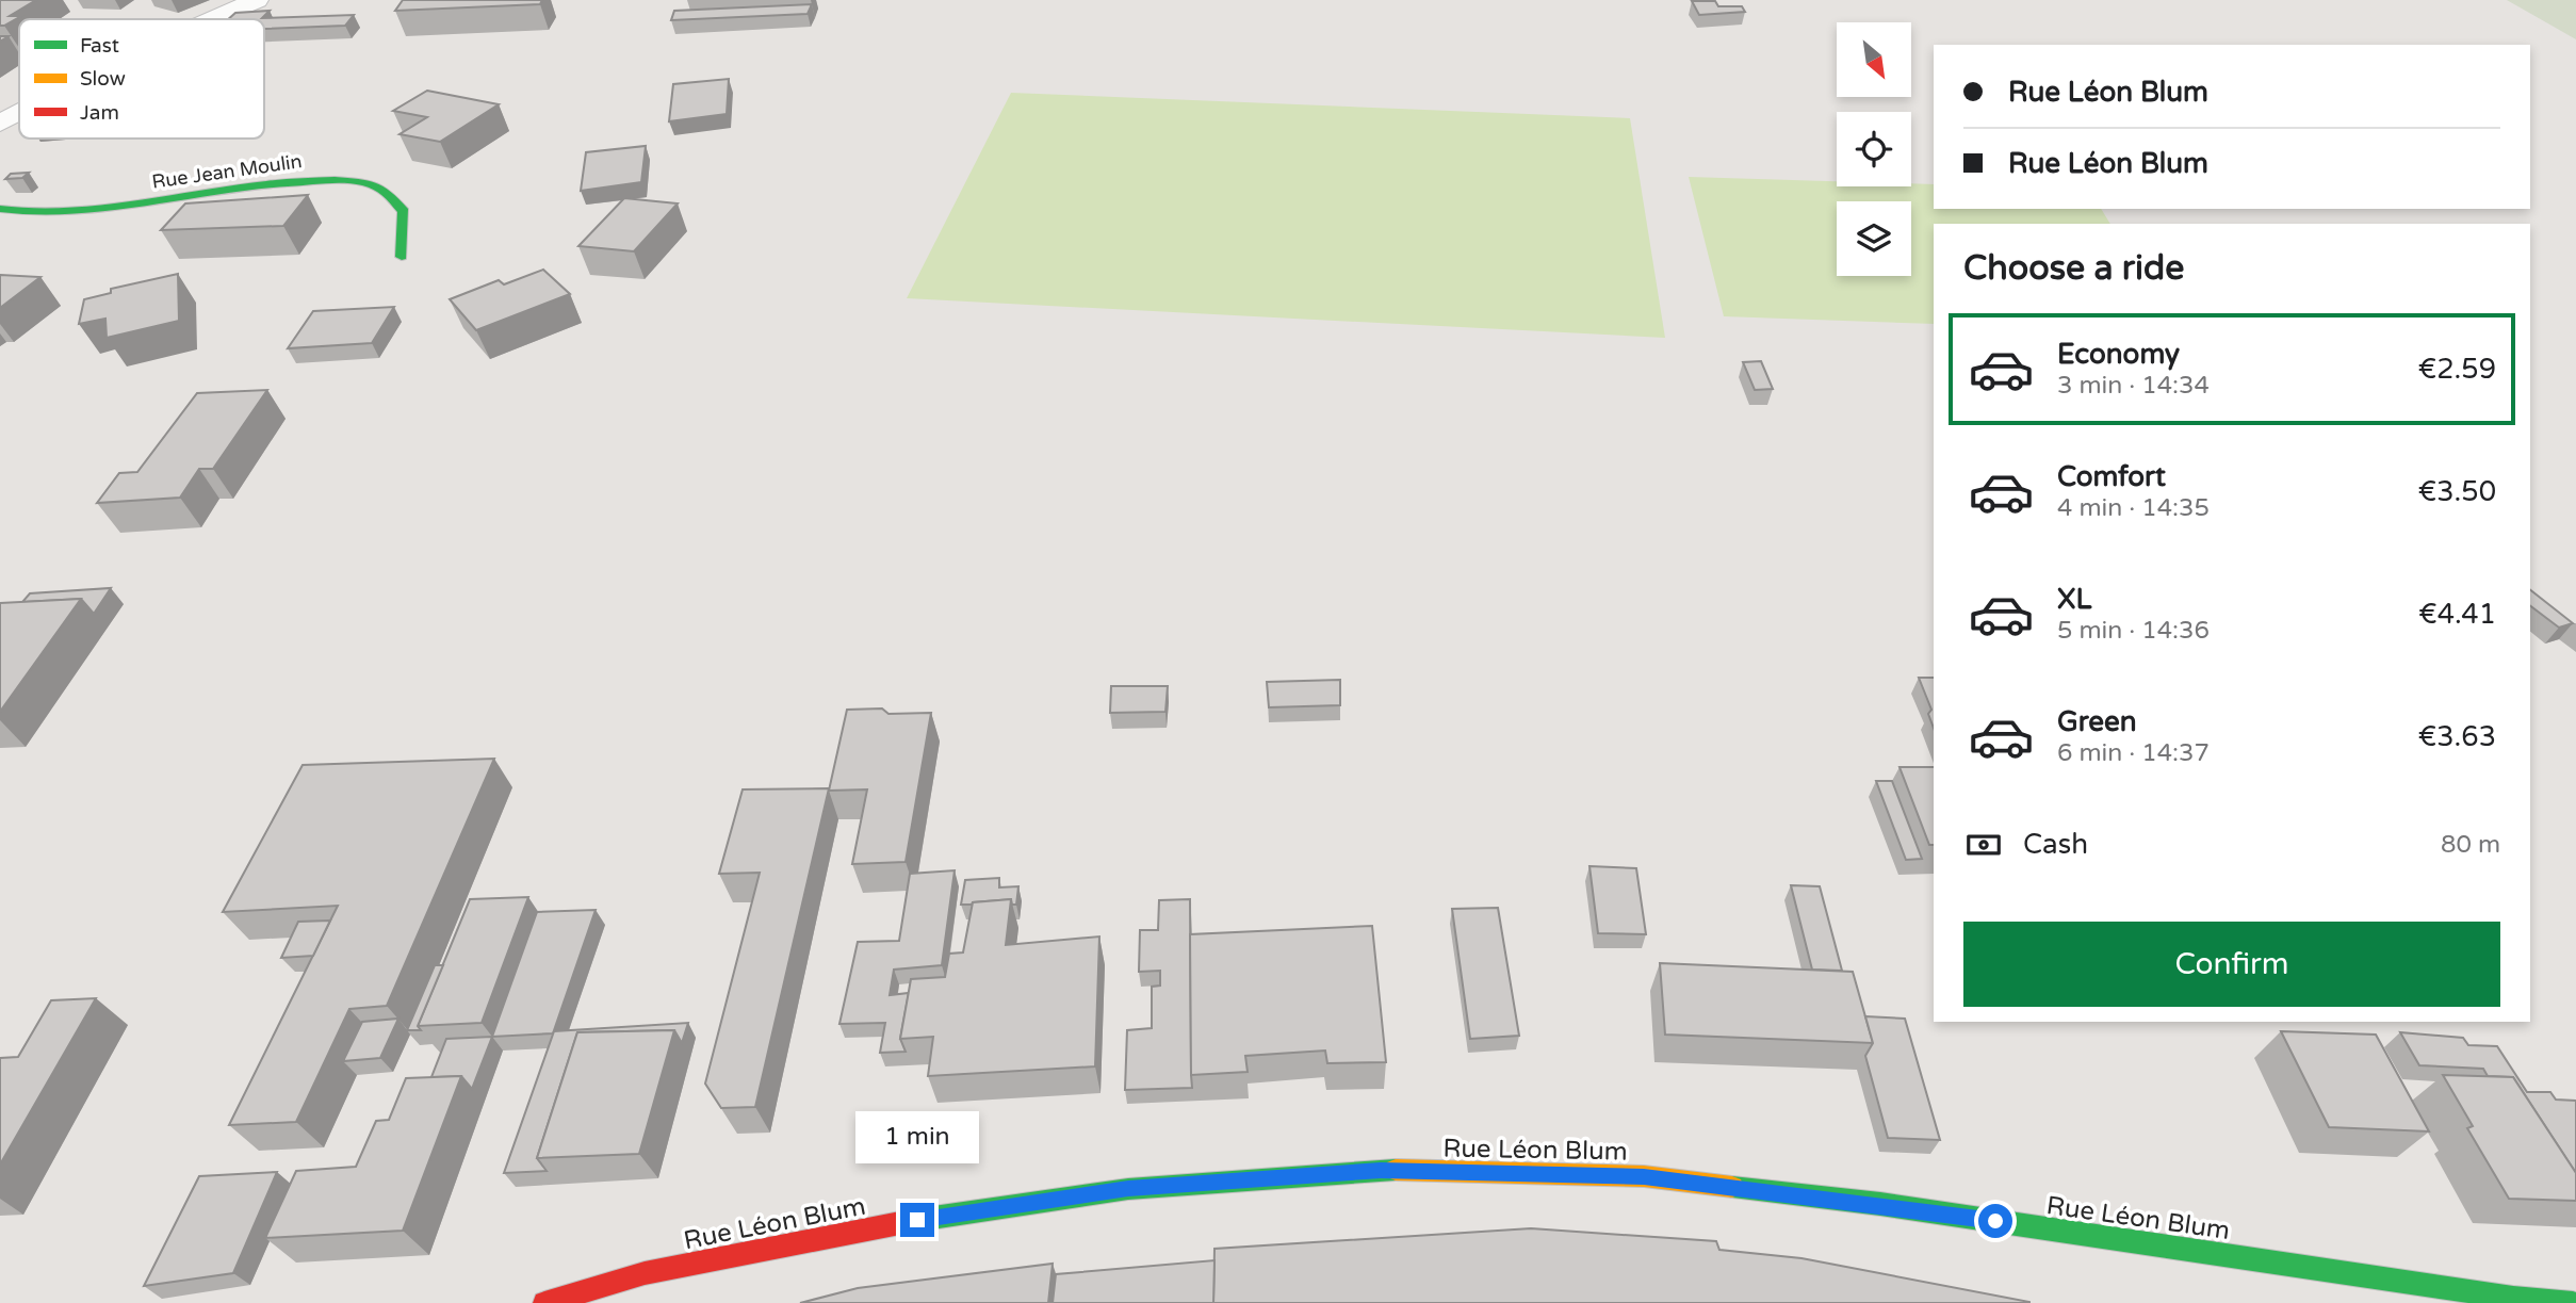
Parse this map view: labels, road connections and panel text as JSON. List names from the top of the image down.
{
  "streets": {
    "street": ["Rue Jean Moulin", "Rue Léon Blum"]
  },
  "legend": ["Fast", "Slow", "Jam"],
  "north": "bottom right",
  "page": {
    "banner": ["Rue Léon Blum", "Rue Léon Blum"],
    "heading": "Choose a ride",
    "list": [
      {
        "name": "Economy",
        "note": "3 min · 14:34",
        "value": "€2.59"
      },
      {
        "name": "Comfort",
        "note": "4 min · 14:35",
        "value": "€3.50"
      },
      {
        "name": "XL",
        "note": "5 min · 14:36",
        "value": "€4.41"
      },
      {
        "name": "Green",
        "note": "6 min · 14:37",
        "value": "€3.63"
      }
    ],
    "pay": ["Cash", "80 m"],
    "buttons": "Confirm",
    "bubble": "1 min"
  }
}
